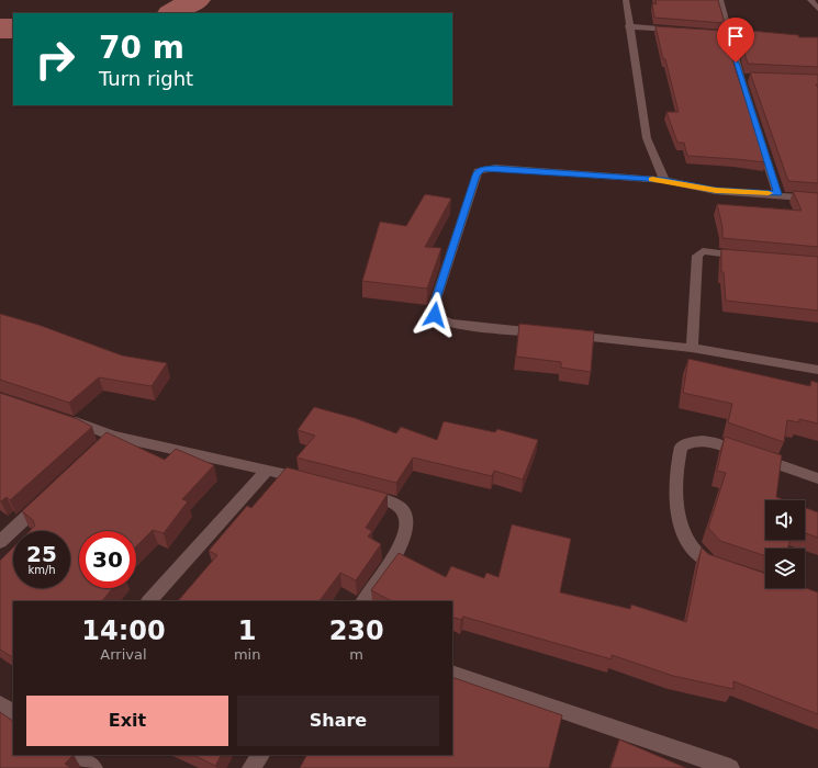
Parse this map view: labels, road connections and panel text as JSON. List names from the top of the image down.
{
  "page": {
    "turn": ["70 m", "Turn right"],
    "speed": "25 km/h",
    "limit": "30",
    "eta": [
      "14:00",
      "Arrival",
      "1",
      "min",
      "230",
      "m"
    ],
    "buttons": ["Exit", "Share"]
  }
}
